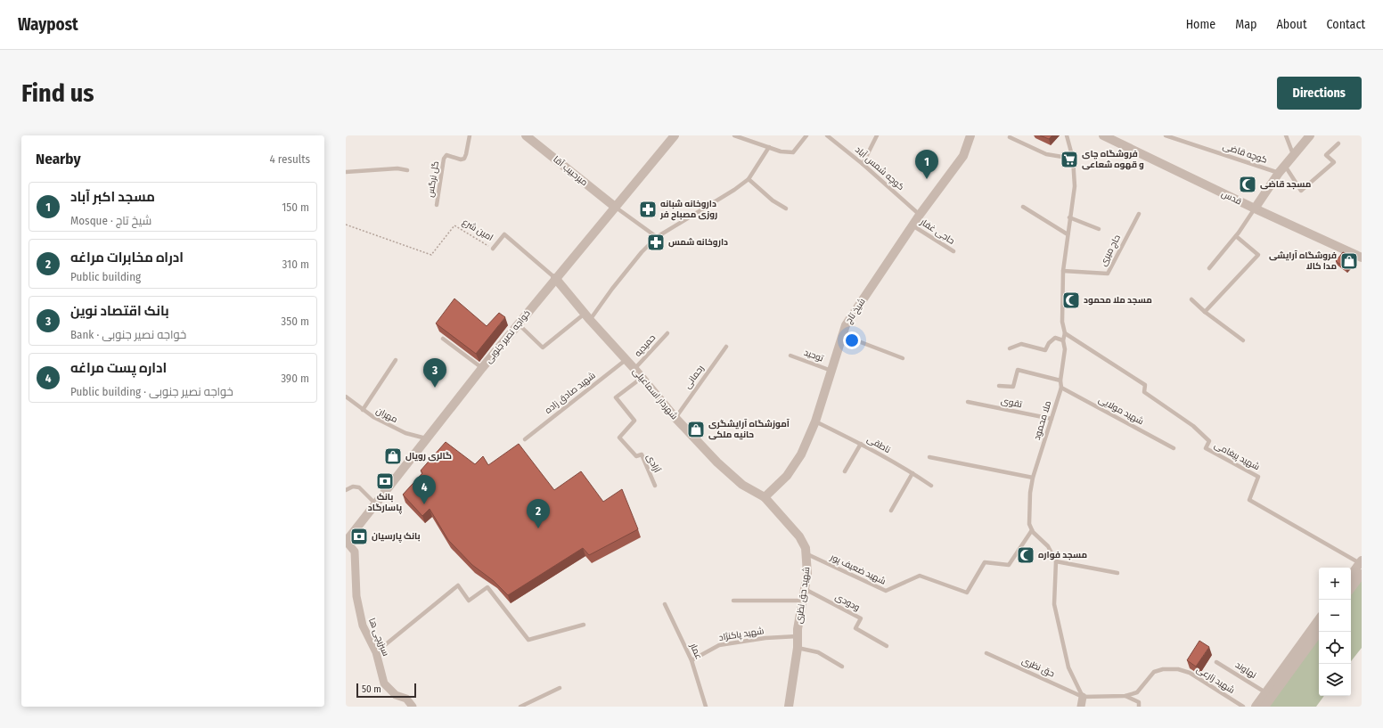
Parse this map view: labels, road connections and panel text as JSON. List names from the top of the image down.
{
  "streets": {
    "street": [
      "میرحبیب آقا",
      "قدس",
      "شیخ تاج",
      "خواجه نصیر جنوبی",
      "شهردار اسماعیلی",
      "شهید حق نظری",
      "سبزیچی ها"
    ],
    "lane": [
      "کوچه قاضی",
      "کوچه شمس آباد",
      "گل نرگس",
      "امین شرع",
      "حاجی غفار",
      "حاج میری",
      "حمیدیه",
      "توحید",
      "رحمانی",
      "شهید صادق زاده",
      "تقوی",
      "شهید مولایی",
      "مهران",
      "ملا محمود",
      "ناطقی",
      "شهید پیغامی",
      "آزادی",
      "شهید ضعیف پور",
      "ودودی",
      "شهید پاکنژاد",
      "عمار",
      "حق نظری",
      "نهاوند",
      "شهید زارعی"
    ]
  },
  "crossings": [
    ["کوچه شمس آباد", "شیخ تاج"],
    ["میرحبیب آقا", "خواجه نصیر جنوبی"],
    ["امین شرع", "خواجه نصیر جنوبی"],
    ["امین شرع", "شهردار اسماعیلی"],
    ["حاجی غفار", "شیخ تاج"],
    ["شیخ تاج", "توحید"],
    ["شیخ تاج", "شهردار اسماعیلی"],
    ["شیخ تاج", "ناطقی"],
    ["شیخ تاج", "شهید حق نظری"],
    ["خواجه نصیر جنوبی", "شهردار اسماعیلی"],
    ["خواجه نصیر جنوبی", "مهران"],
    ["خواجه نصیر جنوبی", "سبزیچی ها"],
    ["حمیدیه", "شهردار اسماعیلی"],
    ["رحمانی", "شهردار اسماعیلی"],
    ["شهید صادق زاده", "شهردار اسماعیلی"],
    ["شهردار اسماعیلی", "آزادی"],
    ["شهردار اسماعیلی", "شهید حق نظری"],
    ["تقوی", "ملا محمود"],
    ["شهید مولایی", "ملا محمود"],
    ["ملا محمود", "شهید ضعیف پور"],
    ["شهید ضعیف پور", "شهید حق نظری"],
    ["شهید حق نظری", "ودودی"],
    ["شهید حق نظری", "شهید پاکنژاد"],
    ["شهید پاکنژاد", "عمار"],
    ["حق نظری", "شهید زارعی"]
  ],
  "places": {
    "supermarket": ["فروشگاه چای و قهوه شعاعی"],
    "mosque": ["مسجد قاضی", "مسجد ملا محمود", "مسجد فواره"],
    "pharmacy": ["داروخانه شبانه روزی مصباح فر", "داروخانه شمس"],
    "shop": ["فروشگاه آرایشی مدا کالا", "آموزشگاه آرایشگری حانیه ملکی", "گالری رویال"],
    "bank": ["بانک پاسارگاد", "بانک پارسیان"]
  },
  "scale_bar": "50 m",
  "page": {
    "header": "Waypost",
    "nav": [
      "Home",
      "Map",
      "About",
      "Contact"
    ],
    "buttons": "Directions",
    "title": "Find us",
    "heading": ["Nearby", "4 results"],
    "pins": [
      "1",
      "3",
      "4",
      "2"
    ],
    "list": [
      {
        "mark": "1",
        "name": "مسجد اکبر آباد",
        "note": "Mosque · شیخ تاج",
        "value": "150 m"
      },
      {
        "mark": "2",
        "name": "ادراه مخابرات مراغه",
        "note": "Public building",
        "value": "310 m"
      },
      {
        "mark": "3",
        "name": "بانک اقتصاد نوین",
        "note": "Bank · خواجه نصیر جنوبی",
        "value": "350 m"
      },
      {
        "mark": "4",
        "name": "اداره پست مراغه",
        "note": "Public building · خواجه نصیر جنوبی",
        "value": "390 m"
      }
    ],
    "map_buttons": ["+", "−"],
    "scale": "50 m"
  }
}
